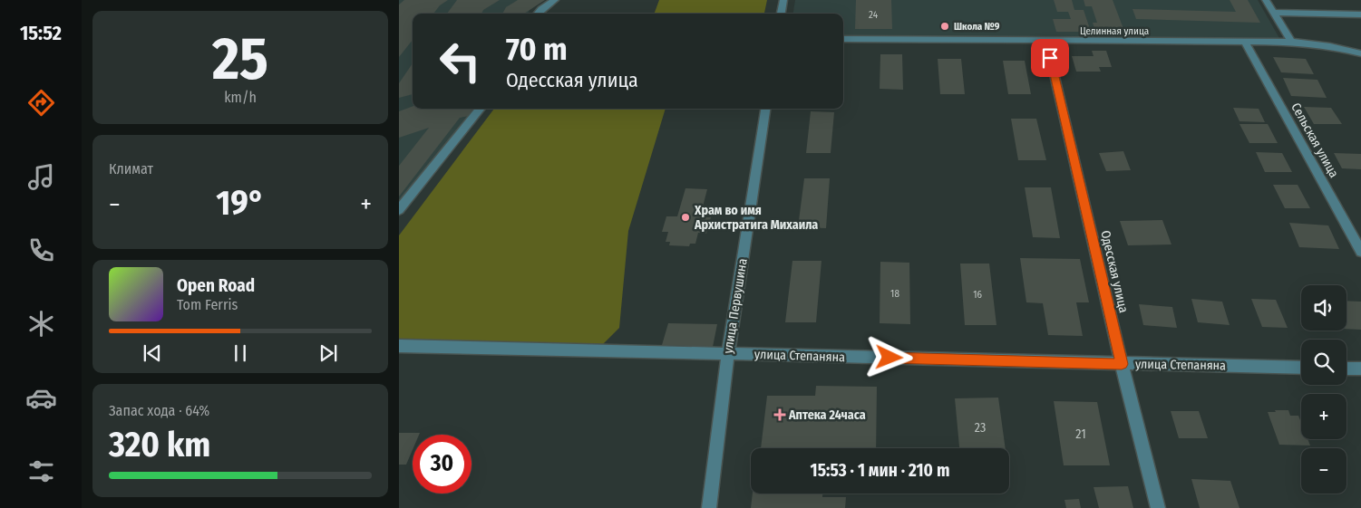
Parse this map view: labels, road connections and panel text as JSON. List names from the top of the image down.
{
  "streets": {
    "street": [
      "Целинная улица",
      "Сельская улица",
      "Одесская улица",
      "улица Первушина",
      "улица Степаняна"
    ]
  },
  "crossings": [
    ["Целинная улица", "Сельская улица"],
    ["Целинная улица", "Одесская улица"],
    ["Одесская улица", "улица Степаняна"],
    ["улица Первушина", "улица Степаняна"]
  ],
  "places": {
    "other": ["Школа №9", "Храм во имя Архистратига Михаила"],
    "health": ["Аптека 24часа"]
  },
  "house_numbers": [
    "24",
    "18",
    "16",
    "23",
    "21"
  ],
  "page": {
    "tabs": "15:52",
    "tile": [
      ["25", "km/h"],
      "Климат",
      ["Запас хода · 64%", "320 km"]
    ],
    "turn": ["70 m", "Одесская улица"],
    "heat": ["−", "19°", "+"],
    "song": ["Open Road", "Tom Ferris"],
    "map_buttons": ["+", "−"],
    "limit": "30",
    "trip": "15:53 · 1 мин · 210 m"
  }
}
